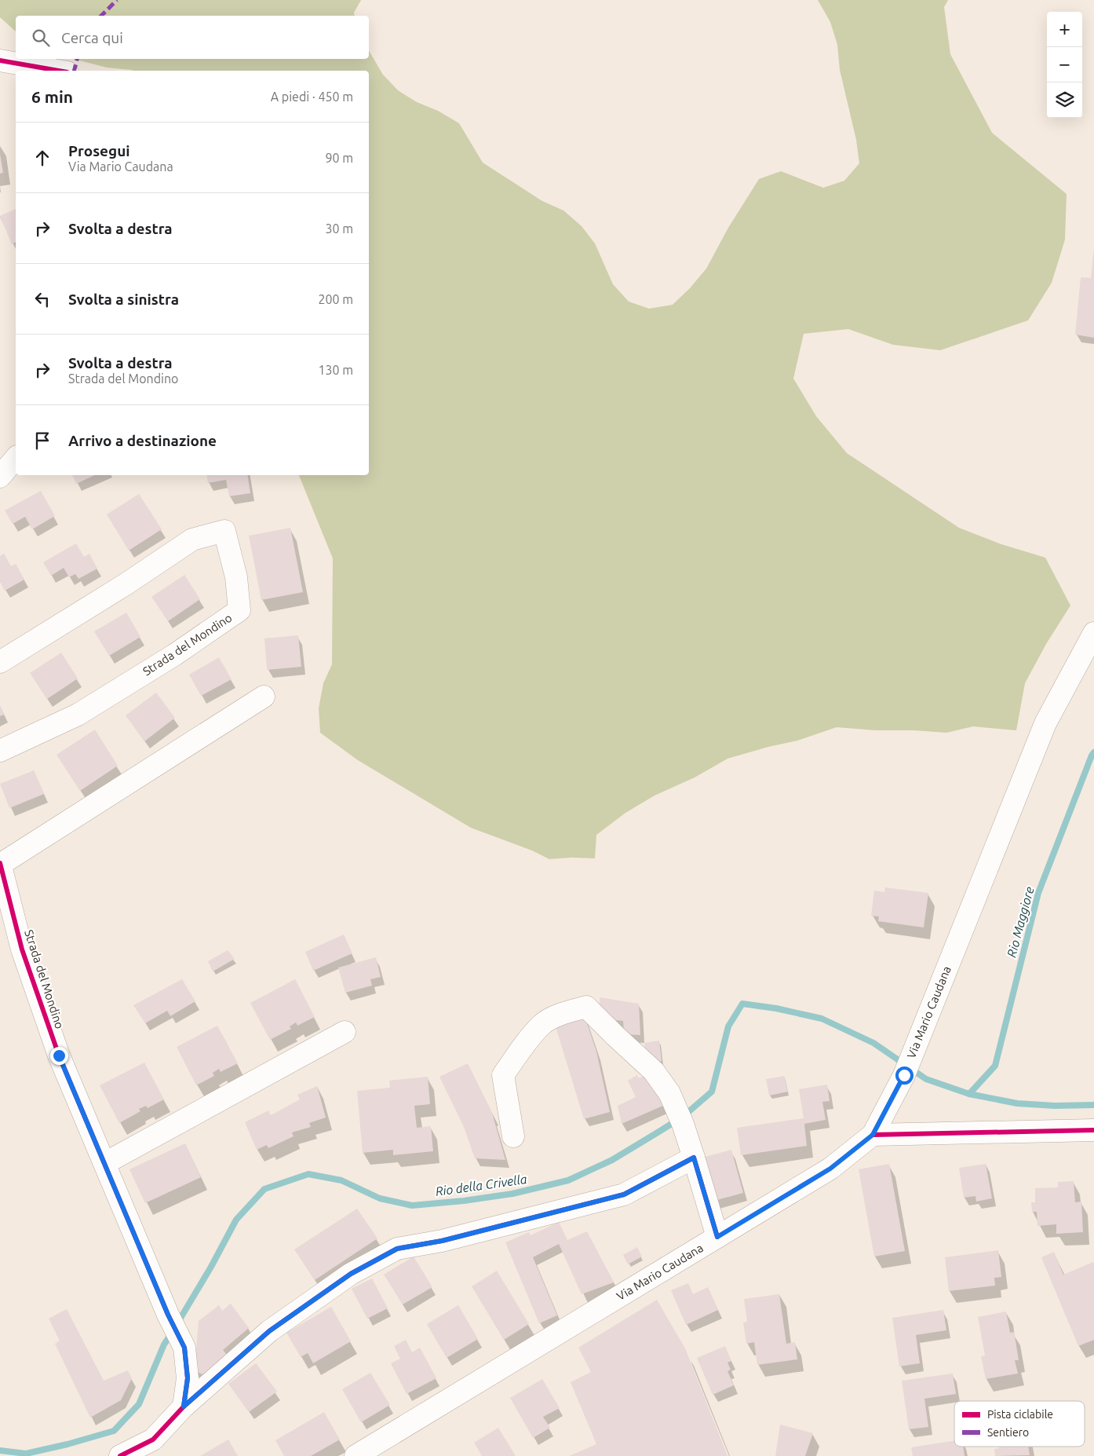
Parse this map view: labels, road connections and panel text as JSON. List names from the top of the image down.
{
  "streets": {
    "street": ["Strada del Mondino", "Via Mario Caudana"]
  },
  "water": ["Rio Maggiore", "Rio della Crivella"],
  "legend": ["Pista ciclabile", "Sentiero"],
  "page": {
    "map_buttons": ["+", "−"],
    "search": "Cerca qui",
    "heading": ["6 min", "A piedi · 450 m"],
    "list": [
      ["Prosegui", "Via Mario Caudana", "90 m"],
      ["Svolta a destra", "30 m"],
      ["Svolta a sinistra", "200 m"],
      ["Svolta a destra", "Strada del Mondino", "130 m"],
      "Arrivo a destinazione"
    ]
  }
}
